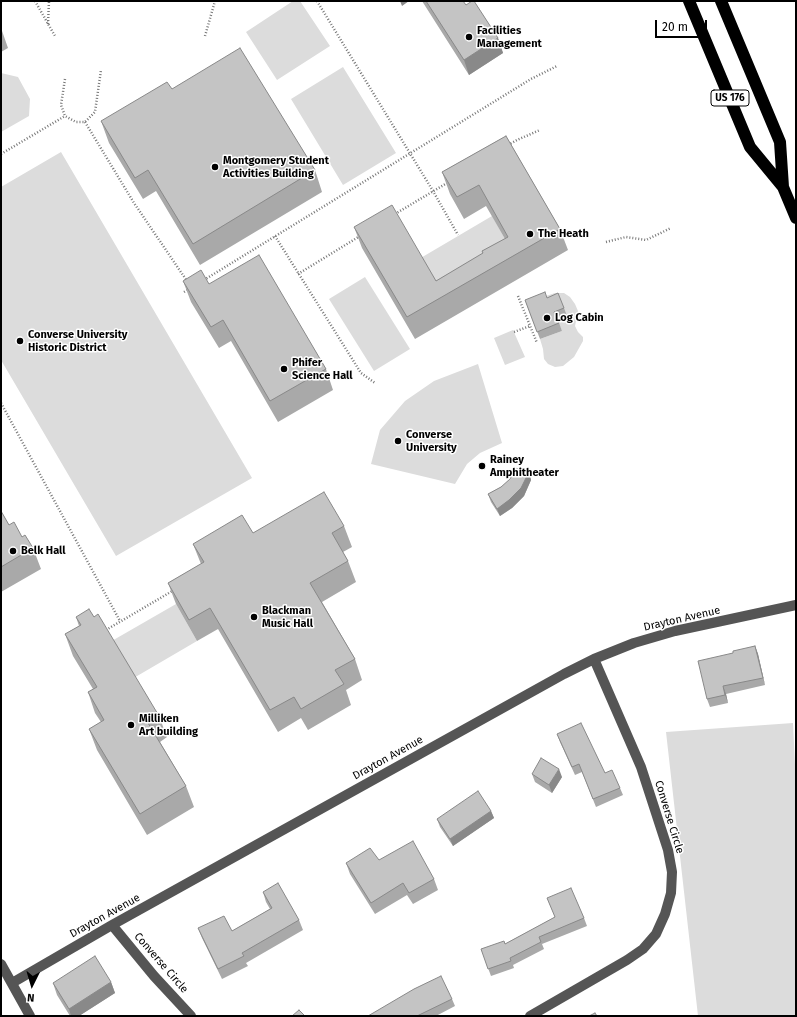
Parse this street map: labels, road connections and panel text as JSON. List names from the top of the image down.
{
  "streets": {
    "highway": ["US 176"],
    "street": ["Drayton Avenue", "Converse Circle"]
  },
  "crossings": [
    ["Drayton Avenue", "Converse Circle"]
  ],
  "places": [
    "Facilities Management",
    "Montgomery Student Activities Building",
    "The Heath",
    "Log Cabin",
    "Converse University Historic District",
    "Phifer Science Hall",
    "Converse University",
    "Rainey Amphitheater",
    "Belk Hall",
    "Blackman Music Hall",
    "Milliken Art building"
  ],
  "scale_bar": "20 m",
  "north": "bottom"
}
